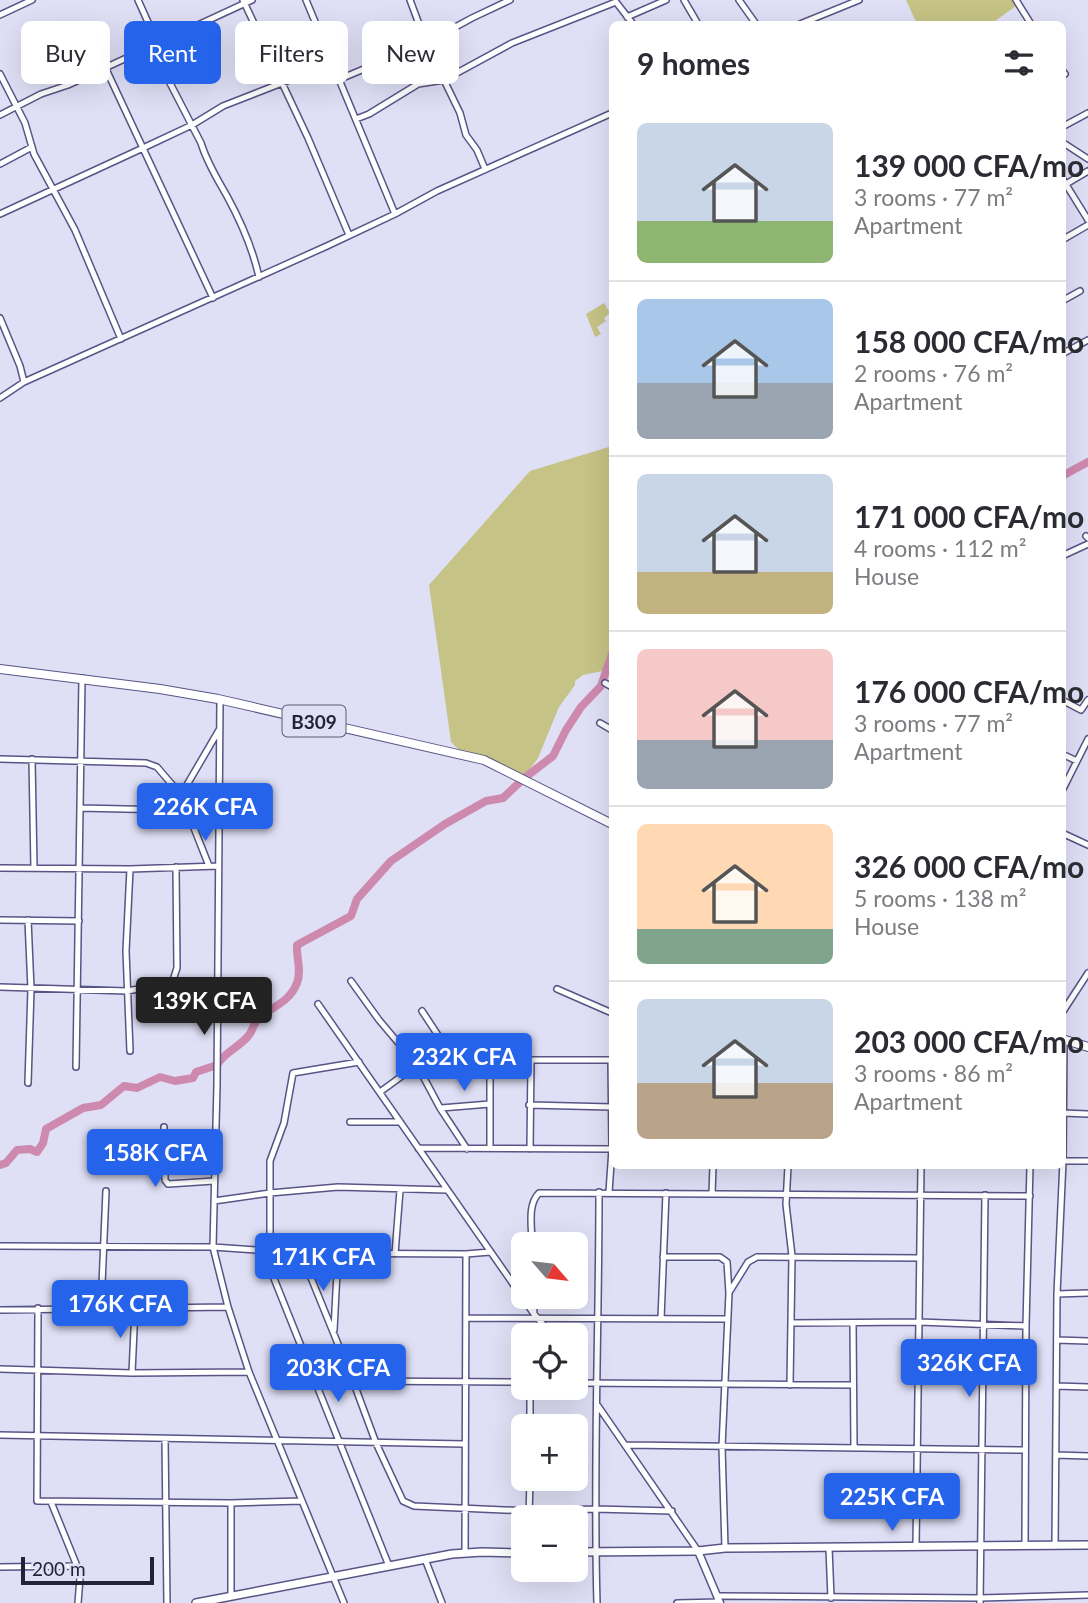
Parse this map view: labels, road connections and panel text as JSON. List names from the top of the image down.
{
  "streets": {
    "main road": ["B309"]
  },
  "scale_bar": "200 m",
  "north": "bottom right",
  "page": {
    "chip": [
      "Buy",
      "Rent",
      "Filters",
      "New"
    ],
    "heading": "9 homes",
    "list": [
      {
        "name": "139 000 CFA/mo",
        "note": "3 rooms · 77 m² · Apartment"
      },
      {
        "name": "158 000 CFA/mo",
        "note": "2 rooms · 76 m² · Apartment"
      },
      {
        "name": "171 000 CFA/mo",
        "note": "4 rooms · 112 m² · House"
      },
      {
        "name": "176 000 CFA/mo",
        "note": "3 rooms · 77 m² · Apartment"
      },
      {
        "name": "326 000 CFA/mo",
        "note": "5 rooms · 138 m² · House"
      },
      {
        "name": "203 000 CFA/mo",
        "note": "3 rooms · 86 m² · Apartment"
      }
    ],
    "price": [
      "226K CFA",
      "139K CFA",
      "232K CFA",
      "158K CFA",
      "171K CFA",
      "176K CFA",
      "326K CFA",
      "203K CFA",
      "225K CFA"
    ],
    "map_buttons": ["+", "−"],
    "scale": "200 m"
  }
}
